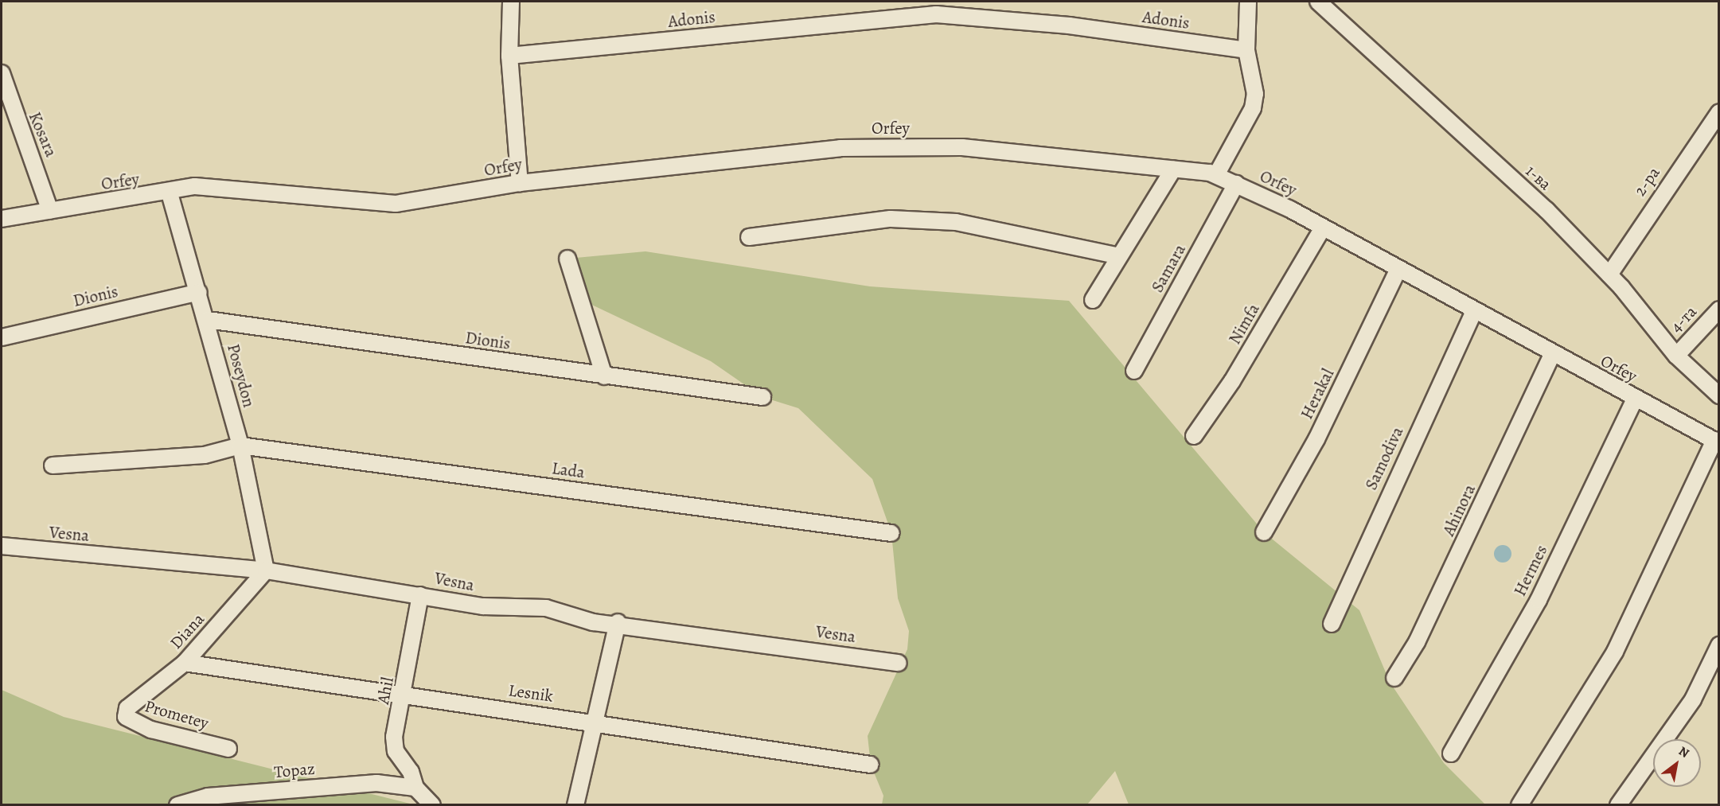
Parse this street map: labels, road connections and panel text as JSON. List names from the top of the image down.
{
  "streets": {
    "street": [
      "Adonis",
      "Orfey",
      "Kosara",
      "1-ва",
      "2-ра",
      "Samara",
      "Dionis",
      "4-та",
      "Nimfa",
      "Poseydon",
      "Herakal",
      "Samodiva",
      "Lada",
      "Ahinora",
      "Vesna",
      "Hermes",
      "Diana",
      "Ahil",
      "Lesnik",
      "Prometey",
      "Topaz"
    ]
  },
  "crossings": [
    ["Orfey", "Kosara"],
    ["Orfey", "Samara"],
    ["Orfey", "Nimfa"],
    ["Orfey", "Poseydon"],
    ["Orfey", "Herakal"],
    ["Orfey", "Samodiva"],
    ["Orfey", "Ahinora"],
    ["Orfey", "Hermes"],
    ["1-ва", "2-ра"],
    ["1-ва", "4-та"],
    ["Dionis", "Poseydon"],
    ["Poseydon", "Lada"],
    ["Poseydon", "Vesna"],
    ["Poseydon", "Diana"],
    ["Vesna", "Diana"],
    ["Vesna", "Ahil"],
    ["Diana", "Lesnik"],
    ["Diana", "Prometey"],
    ["Ahil", "Lesnik"],
    ["Ahil", "Topaz"]
  ],
  "north": "top right"
}
